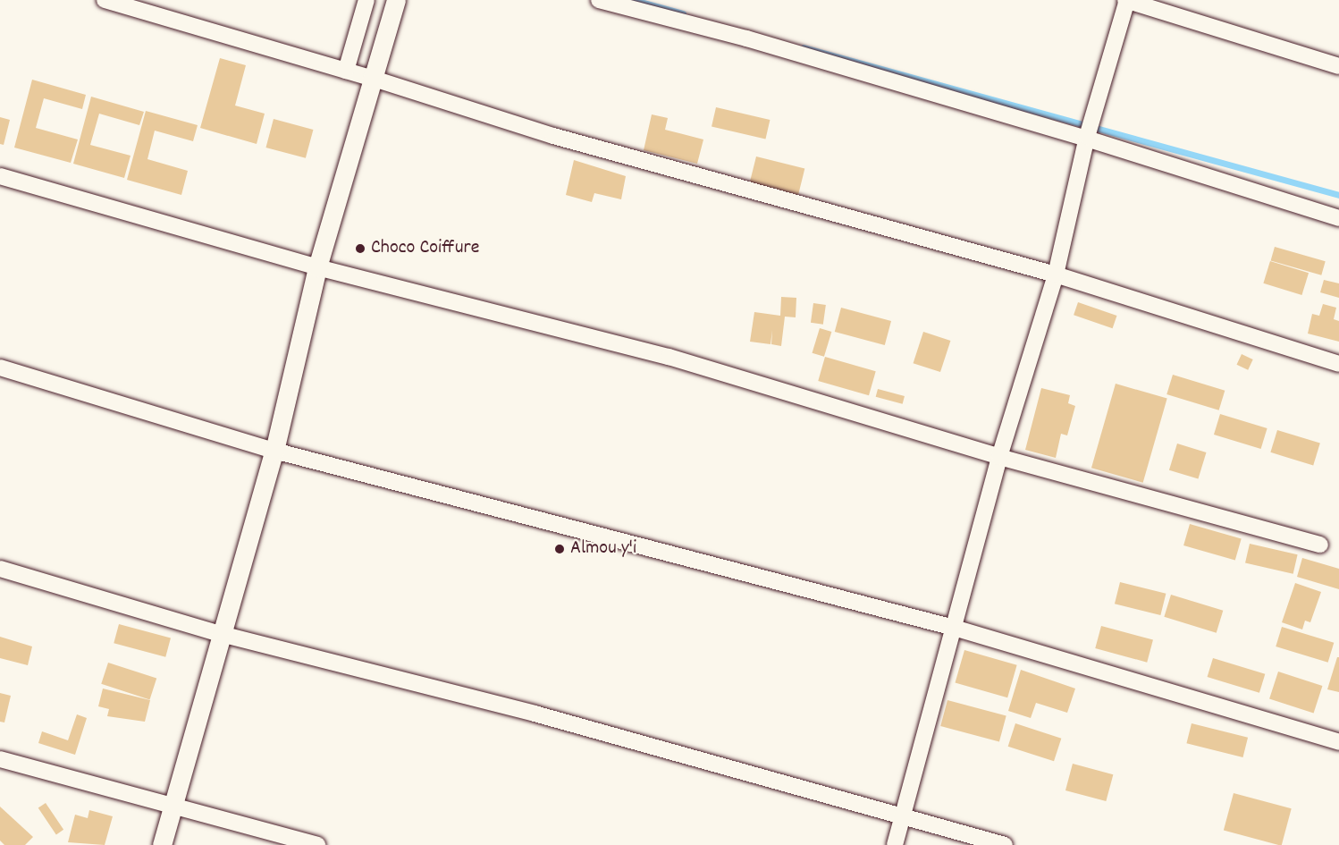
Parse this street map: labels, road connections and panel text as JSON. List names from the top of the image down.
{
  "places": ["Choco Coiffure", "Almou y'i"]
}
